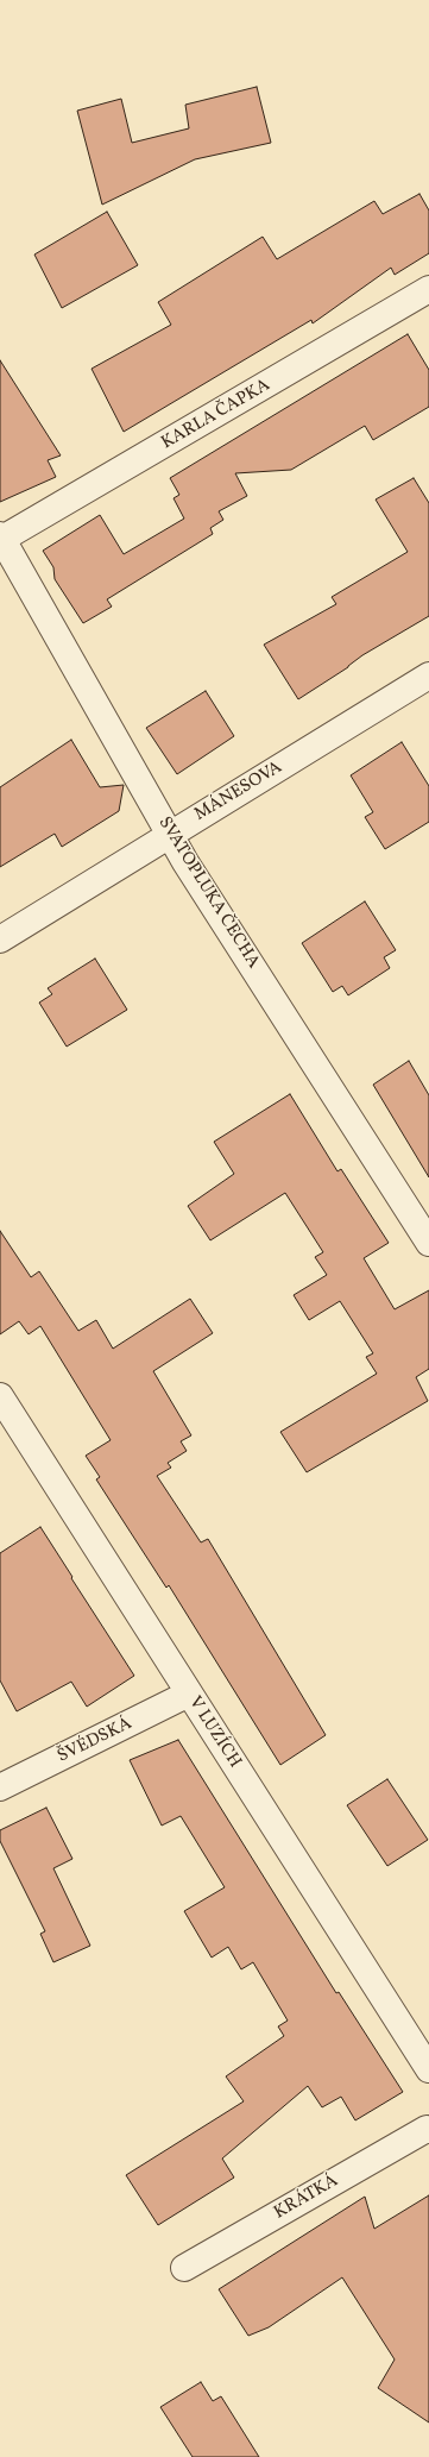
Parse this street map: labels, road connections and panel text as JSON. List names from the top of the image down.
{
  "streets": {
    "street": [
      "KARLA ČAPKA",
      "MÁNESOVA",
      "SVATOPLUKA ČECHA",
      "V LUZÍCH",
      "ŠVÉDSKÁ",
      "KRÁTKÁ"
    ]
  },
  "crossings": [
    ["KARLA ČAPKA", "SVATOPLUKA ČECHA"],
    ["MÁNESOVA", "SVATOPLUKA ČECHA"],
    ["V LUZÍCH", "ŠVÉDSKÁ"]
  ]
}
